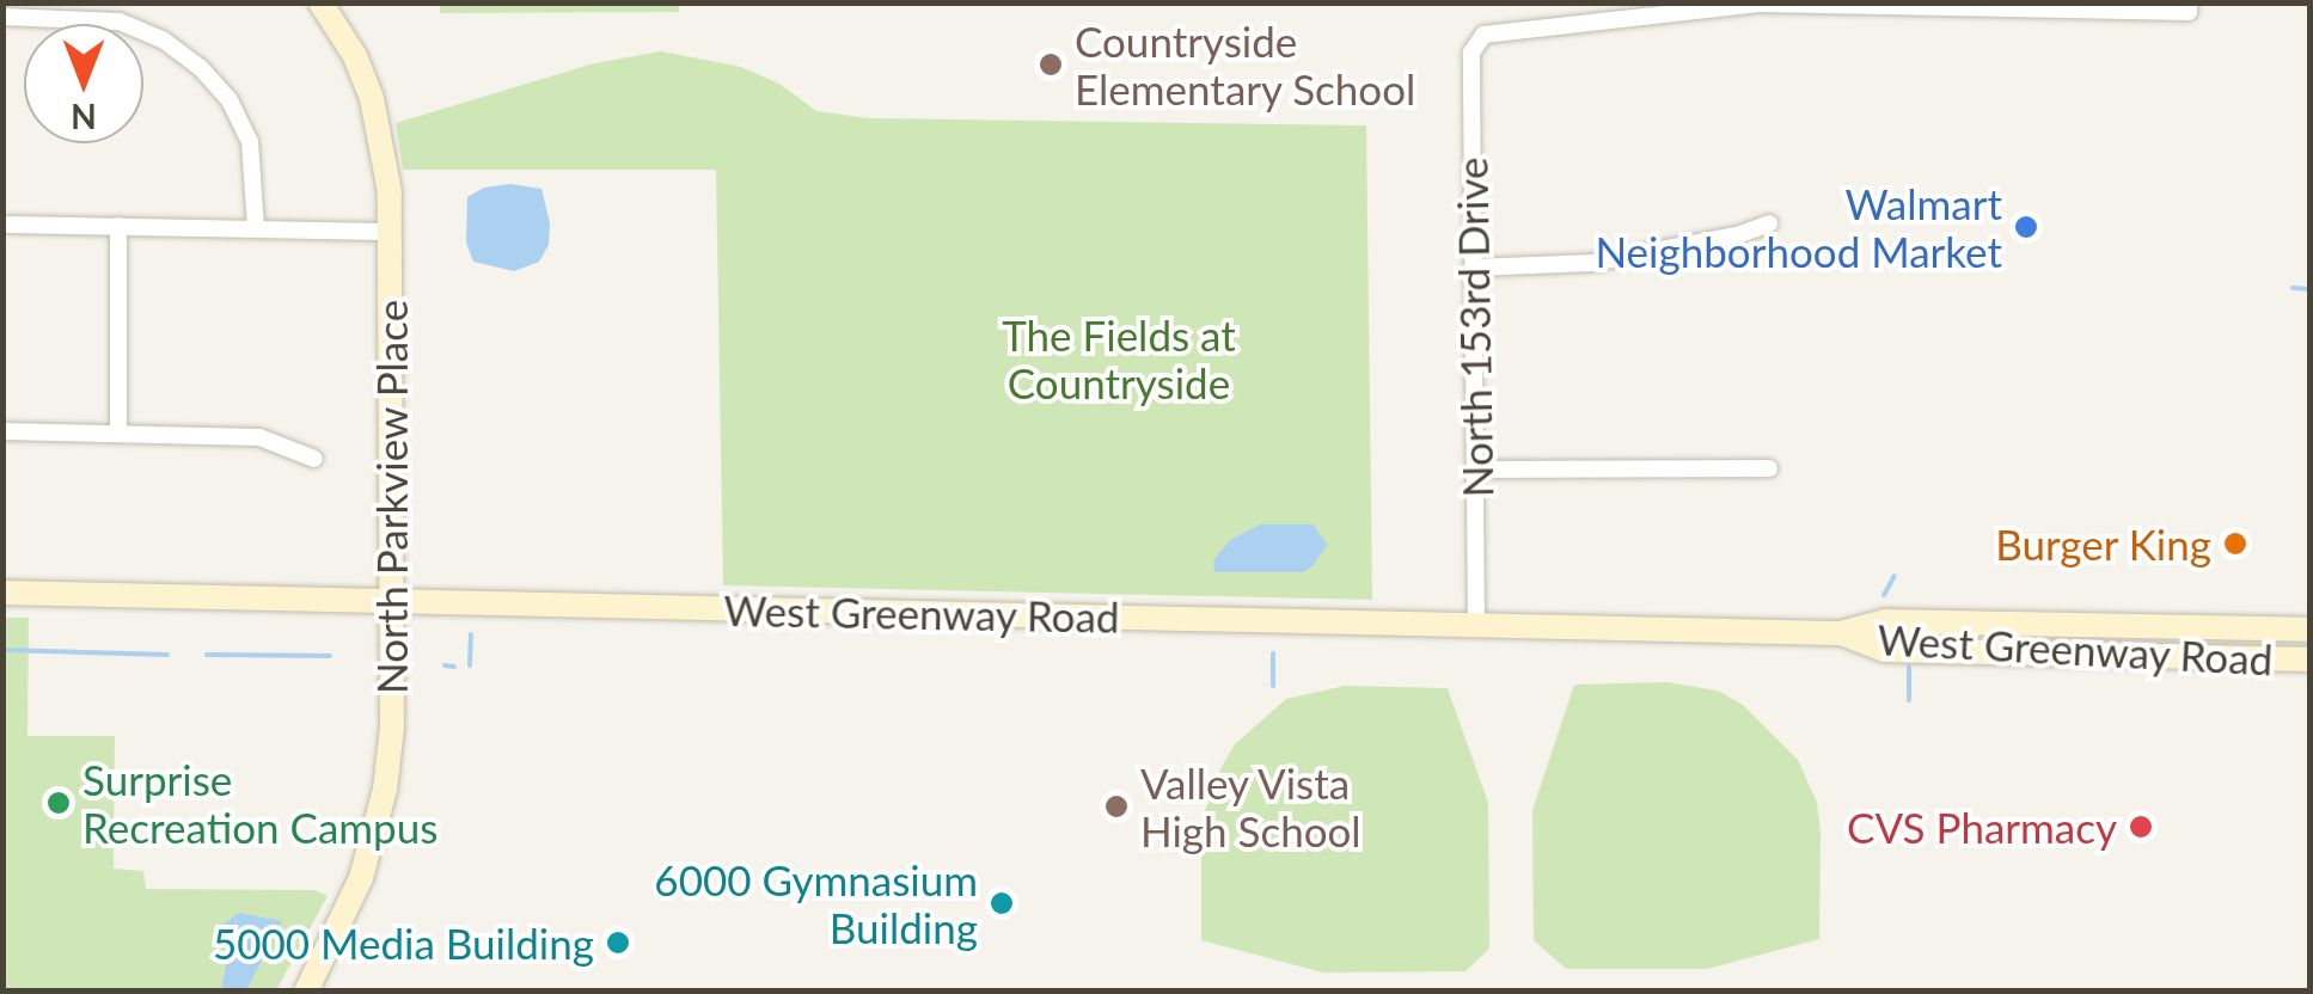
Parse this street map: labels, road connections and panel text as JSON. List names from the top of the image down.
{
  "streets": {
    "main road": ["North Parkview Place", "West Greenway Road"],
    "street": ["North 153rd Drive"]
  },
  "crossings": [
    ["North 153rd Drive", "West Greenway Road"],
    ["North Parkview Place", "West Greenway Road"]
  ],
  "parks": ["The Fields at Countryside"],
  "places": [
    "Countryside Elementary School",
    "Walmart Neighborhood Market",
    "Burger King",
    "Surprise Recreation Campus",
    "Valley Vista High School",
    "CVS Pharmacy",
    "6000 Gymnasium Building",
    "5000 Media Building"
  ],
  "north": "bottom"
}
